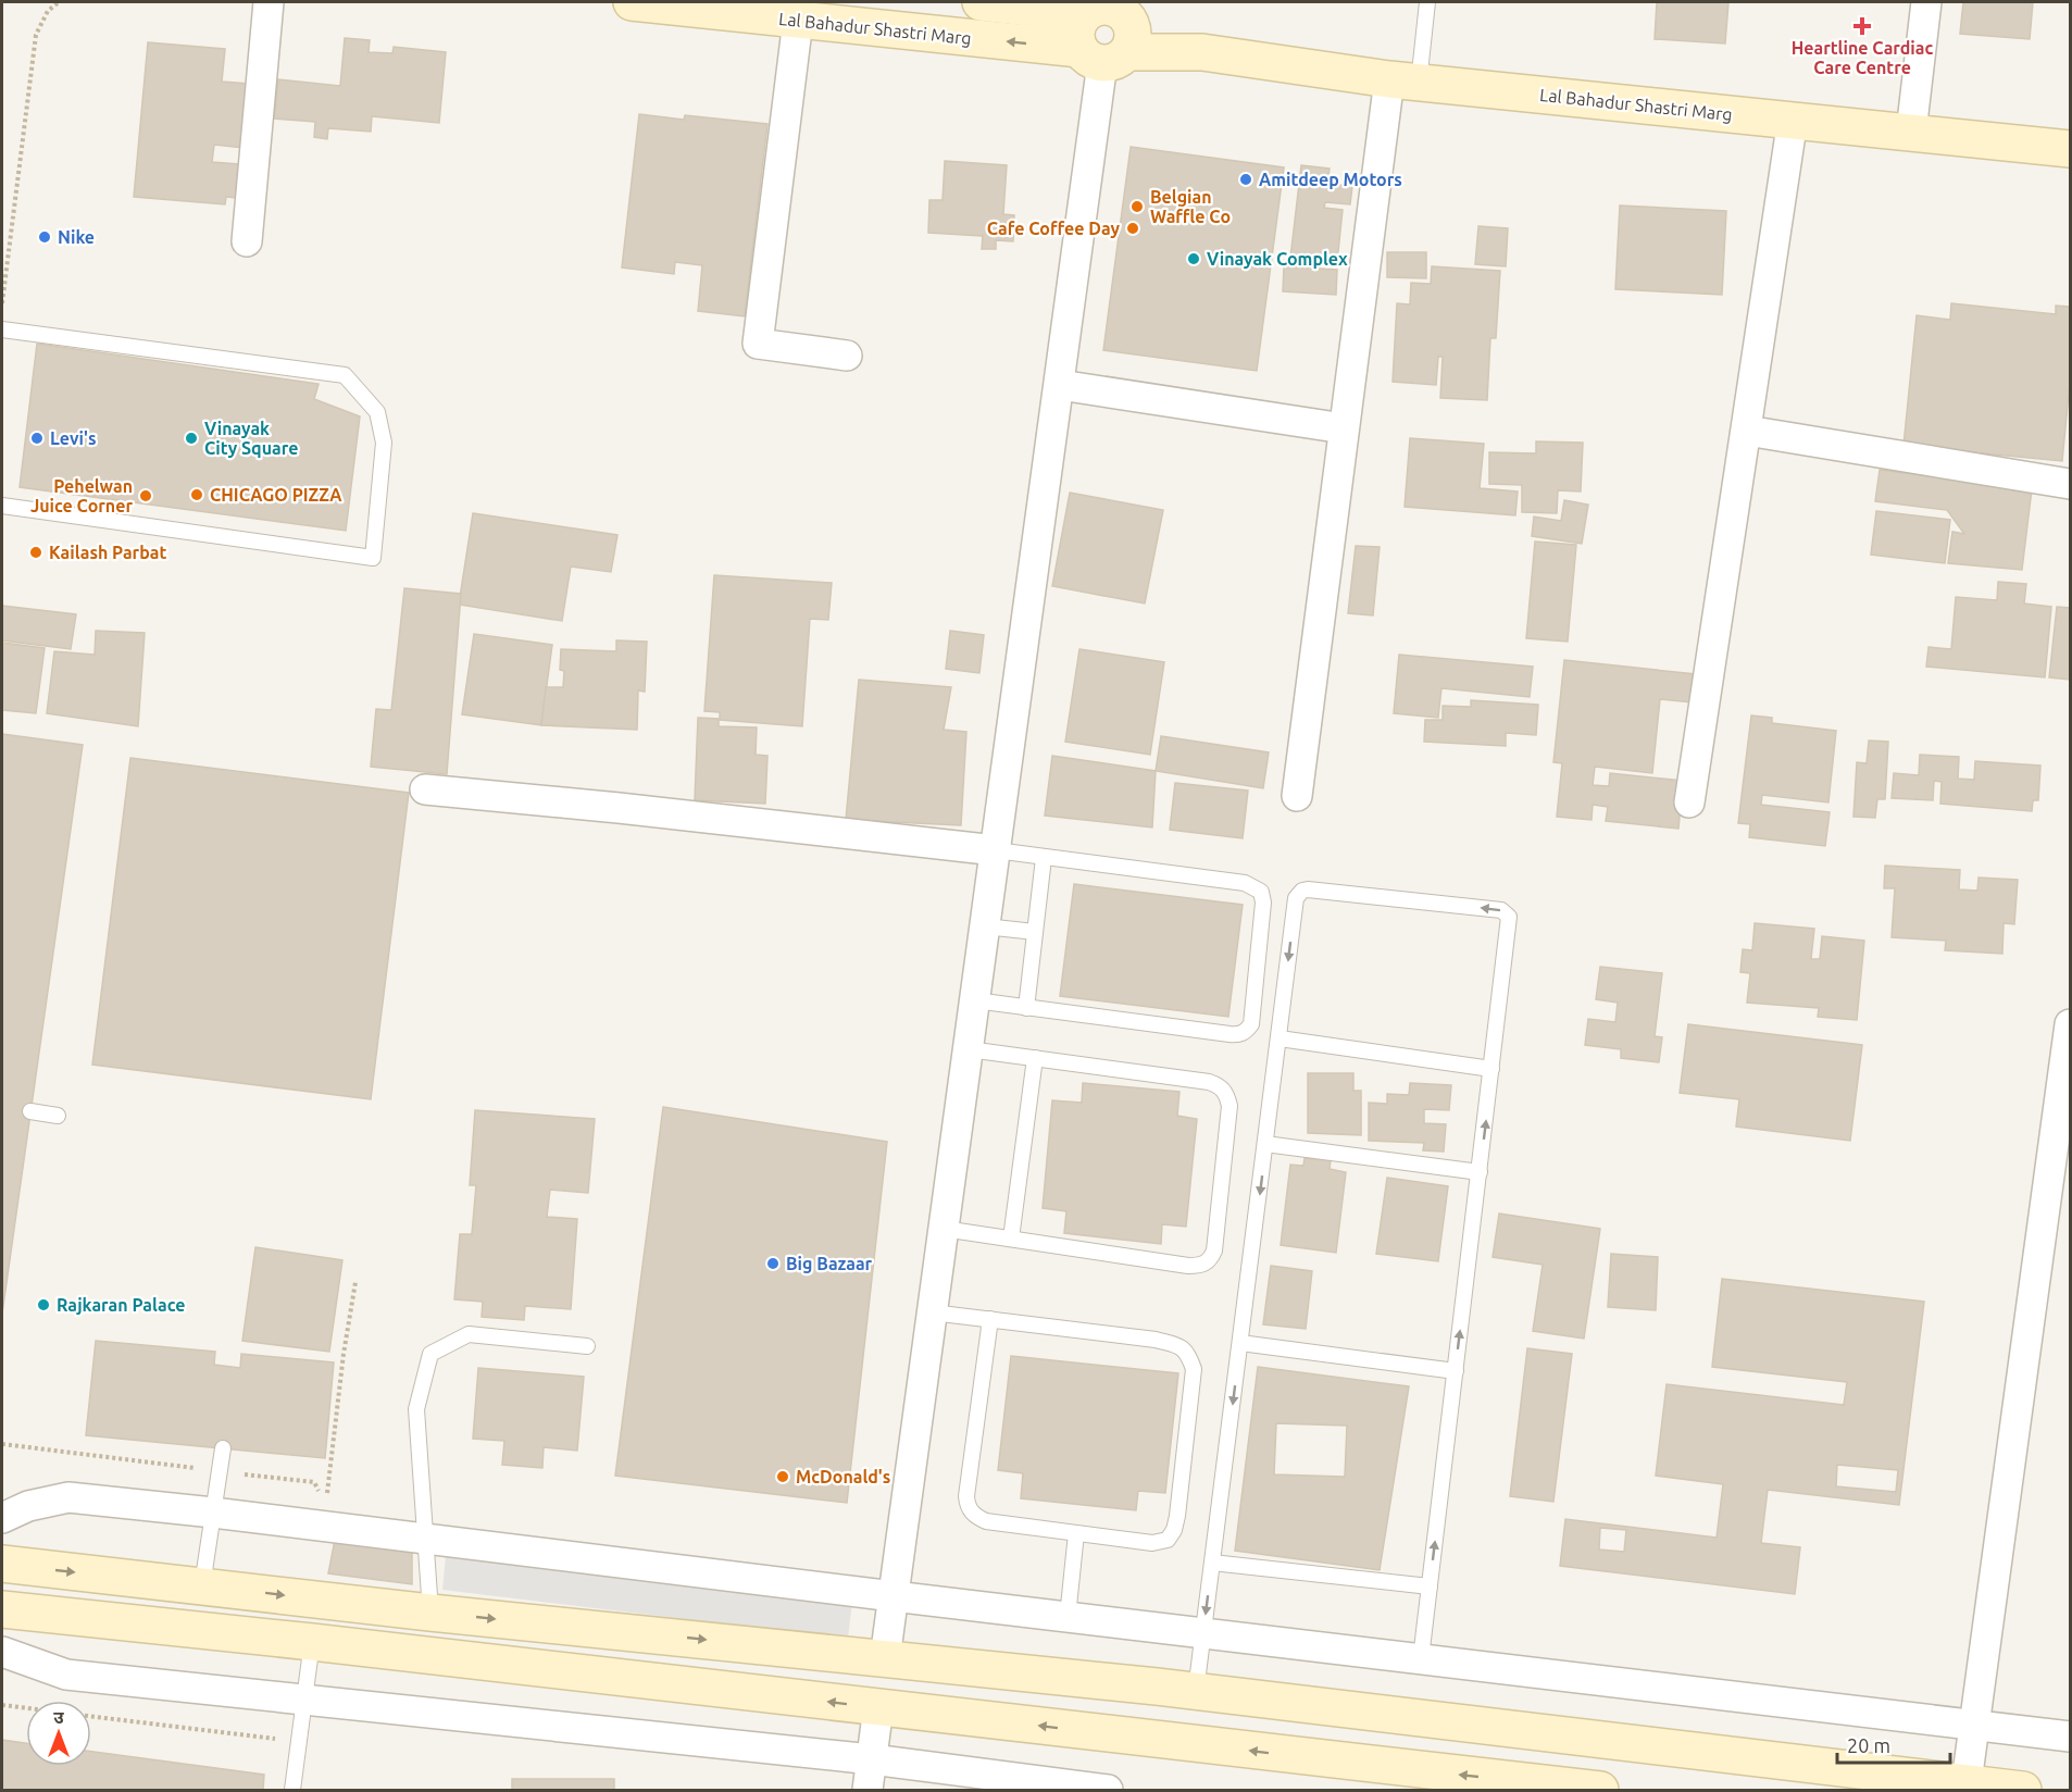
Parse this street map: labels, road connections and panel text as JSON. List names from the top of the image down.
{
  "streets": {
    "main road": ["Lal Bahadur Shastri Marg"]
  },
  "places": {
    "health": ["Heartline Cardiac Care Centre"],
    "other": [
      "Amitdeep Motors",
      "Belgian Waffle Co",
      "Cafe Coffee Day",
      "Nike",
      "Vinayak Complex",
      "Levi's",
      "Vinayak City Square",
      "CHICAGO PIZZA",
      "Pehelwan Juice Corner",
      "Kailash Parbat",
      "Big Bazaar",
      "Rajkaran Palace",
      "McDonald's"
    ]
  },
  "scale_bar": "20 m",
  "north": "top"
}
